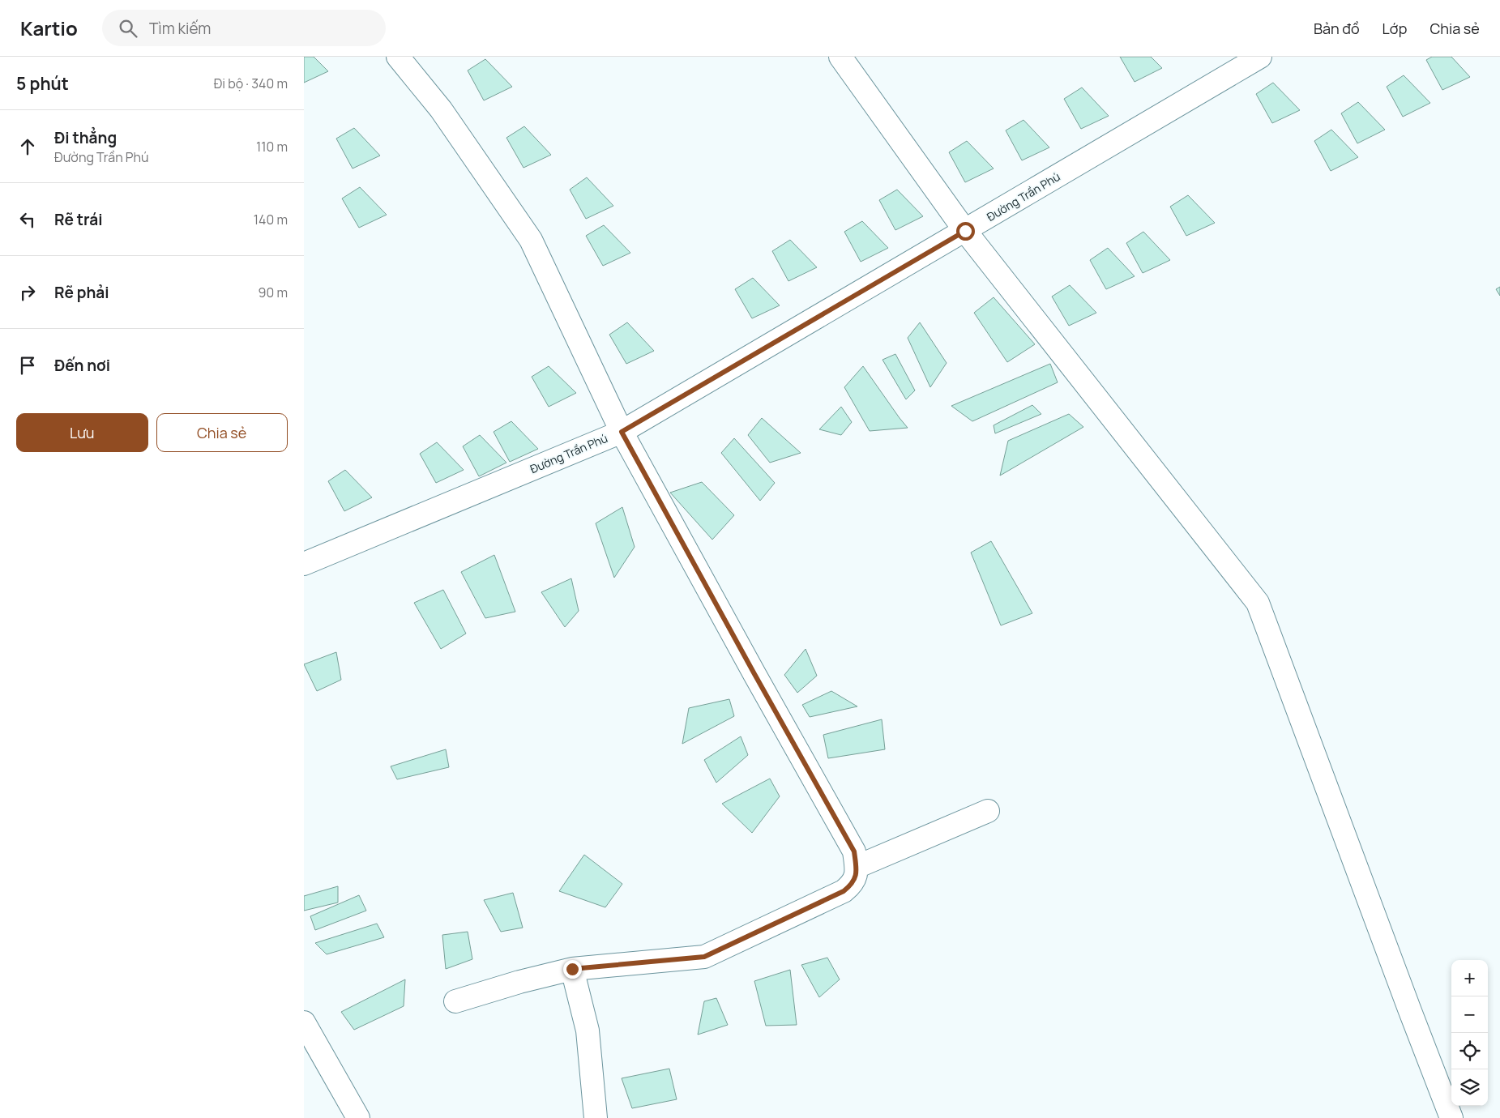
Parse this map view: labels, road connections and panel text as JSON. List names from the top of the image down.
{
  "streets": {
    "street": ["Đường Trần Phú"]
  },
  "page": {
    "header": "Kartio",
    "search": "Tìm kiếm",
    "nav": ["Bản đồ", "Lớp", "Chia sẻ"],
    "heading": ["5 phút", "Đi bộ · 340 m"],
    "list": [
      ["Đi thẳng", "Đường Trần Phú", "110 m"],
      ["Rẽ trái", "140 m"],
      ["Rẽ phải", "90 m"],
      "Đến nơi"
    ],
    "buttons": ["Lưu", "Chia sẻ"],
    "map_buttons": ["+", "−"]
  }
}
